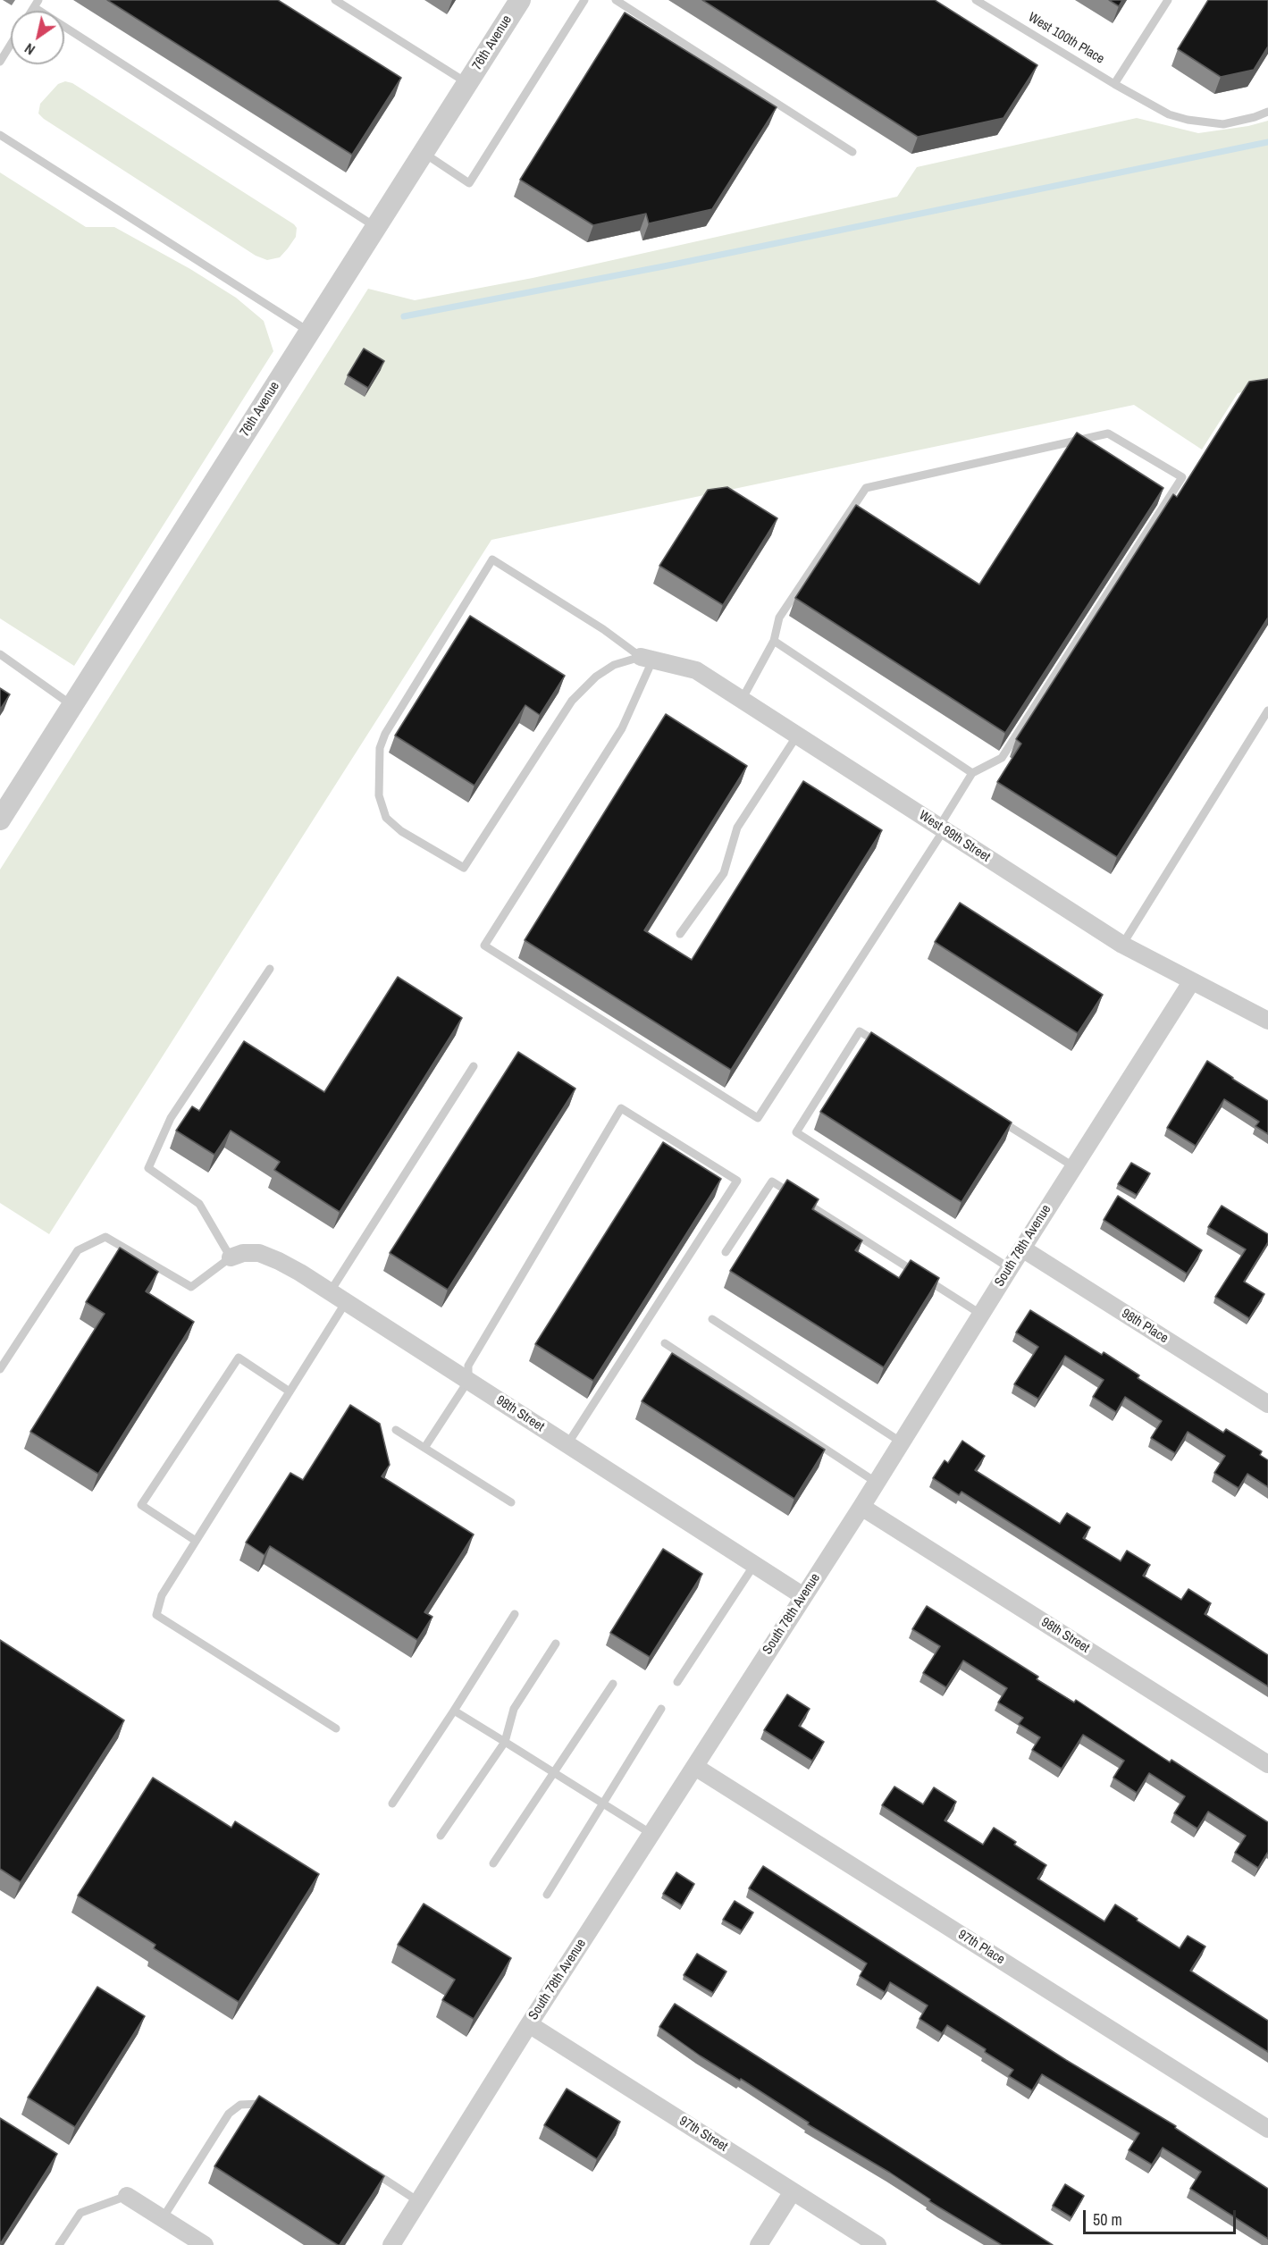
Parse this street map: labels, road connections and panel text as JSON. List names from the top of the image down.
{
  "streets": {
    "street": [
      "76th Avenue",
      "West 99th Street",
      "South 78th Avenue",
      "98th Place",
      "98th Street",
      "97th Place",
      "97th Street"
    ],
    "lane": ["West 100th Place"]
  },
  "crossings": [
    ["West 99th Street", "South 78th Avenue"],
    ["South 78th Avenue", "98th Place"],
    ["South 78th Avenue", "98th Street"],
    ["South 78th Avenue", "97th Place"],
    ["South 78th Avenue", "97th Street"]
  ],
  "scale_bar": "50 m",
  "north": "bottom left"
}
